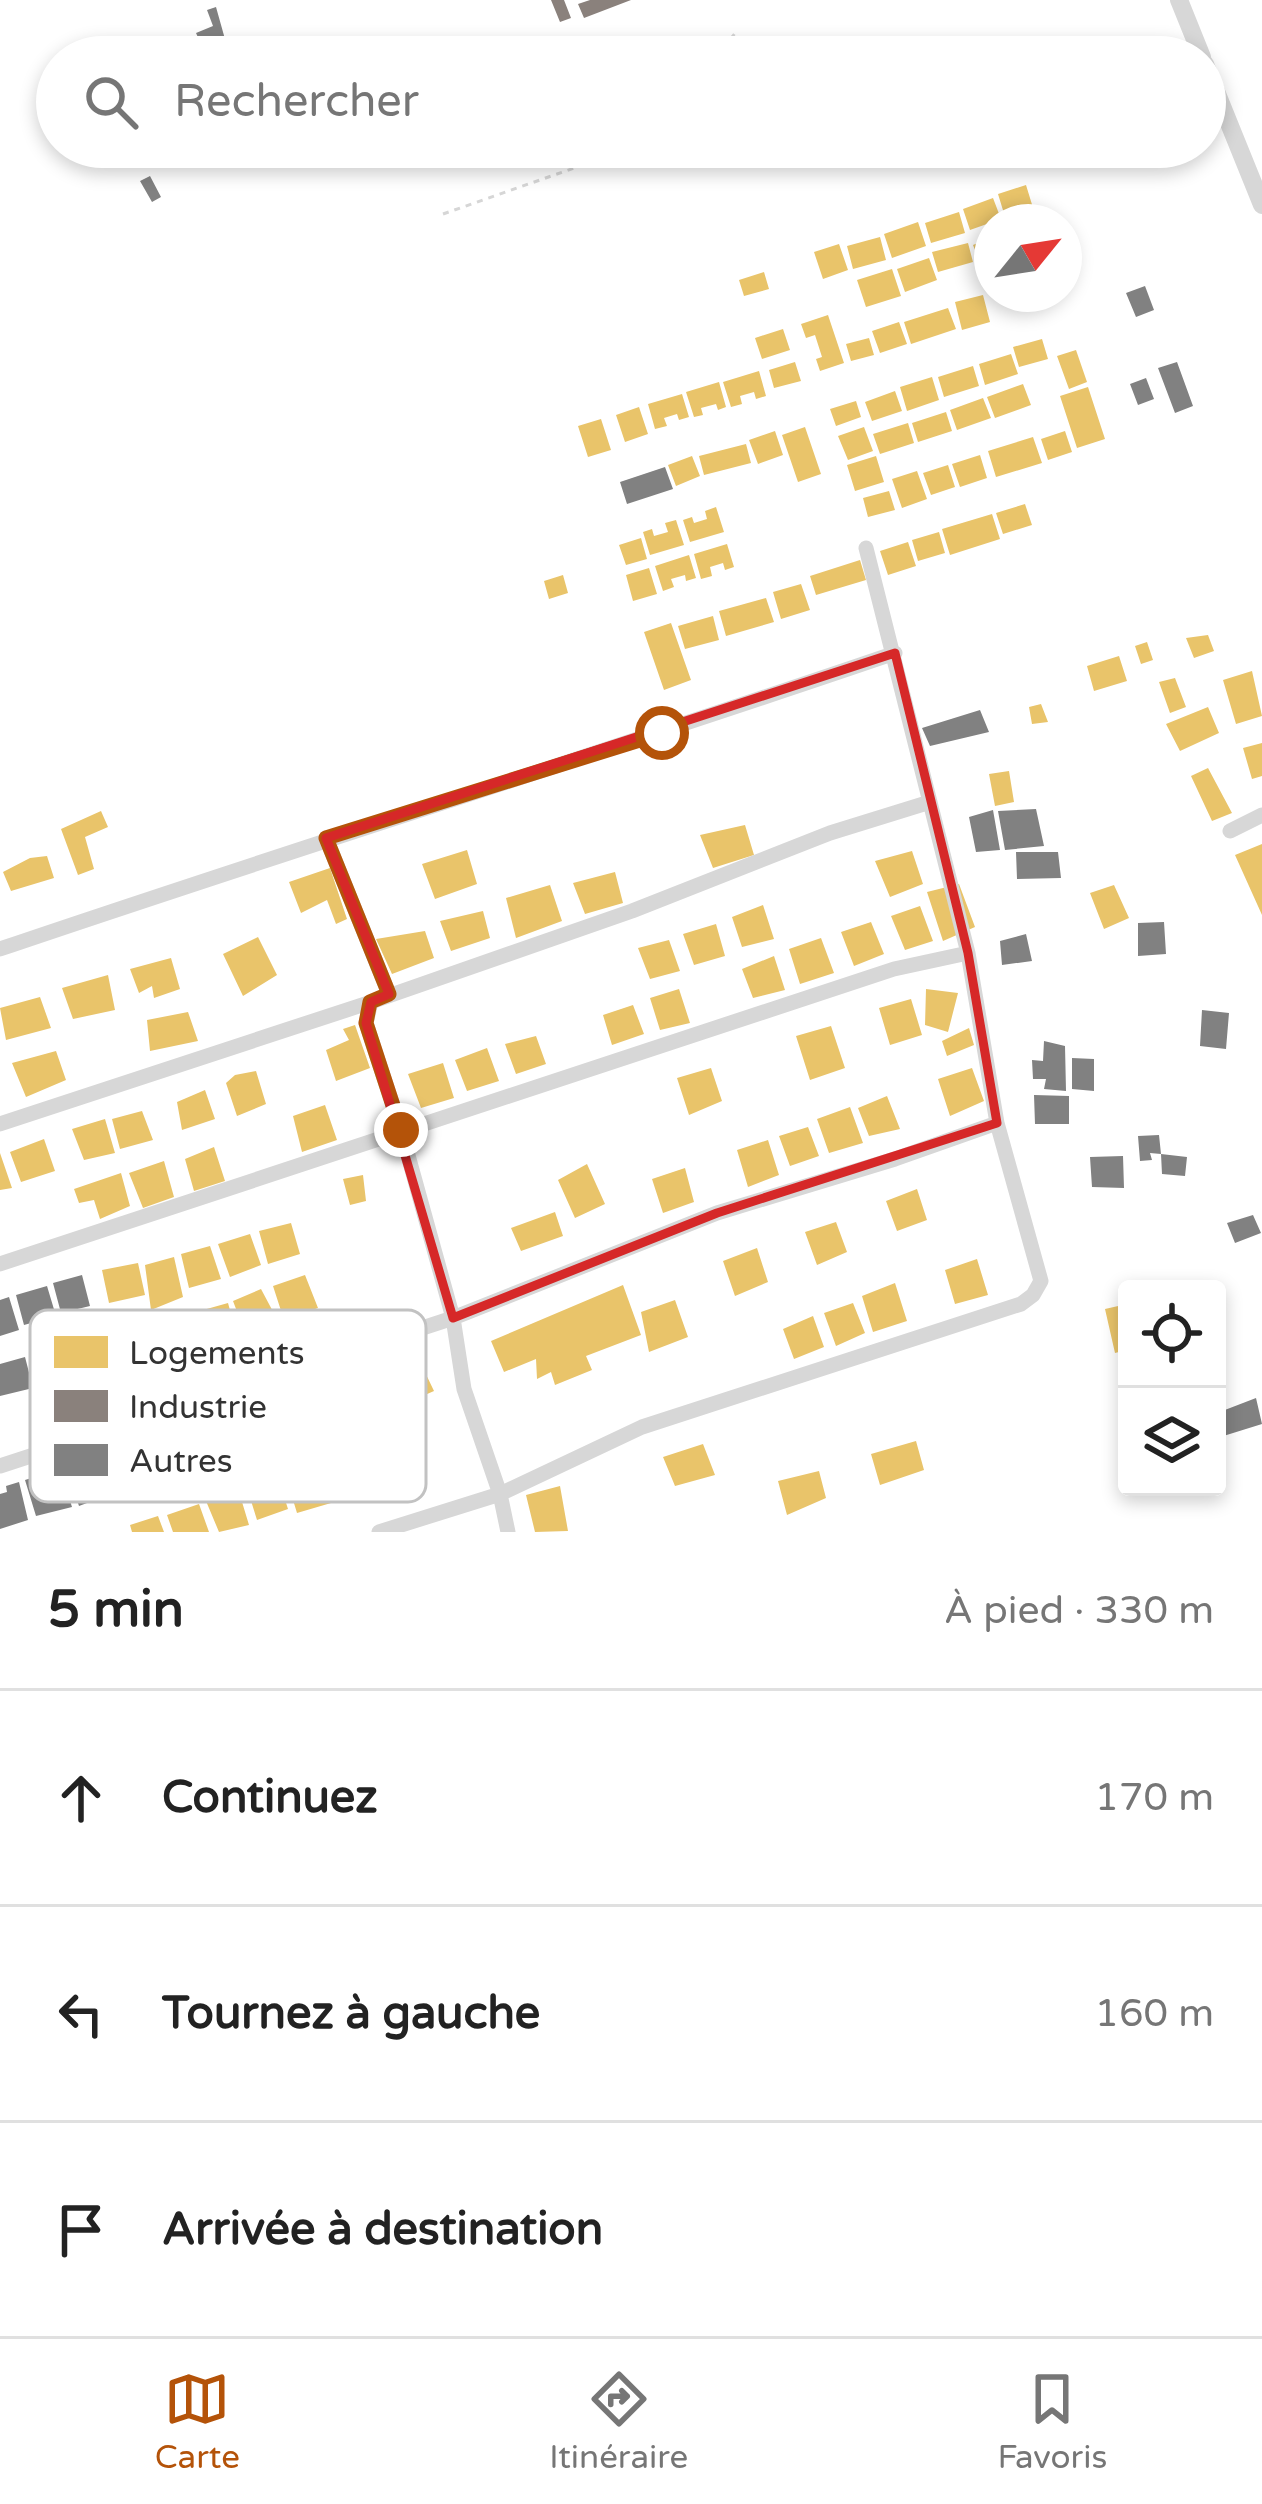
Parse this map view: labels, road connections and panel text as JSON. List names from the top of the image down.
{
  "legend": ["Logements", "Industrie", "Autres"],
  "north": "top right",
  "page": {
    "search": "Rechercher",
    "heading": ["5 min", "À pied · 330 m"],
    "list": [
      ["Continuez", "170 m"],
      ["Tournez à gauche", "160 m"],
      "Arrivée à destination"
    ],
    "nav": ["Carte", "Itinéraire", "Favoris"]
  }
}
